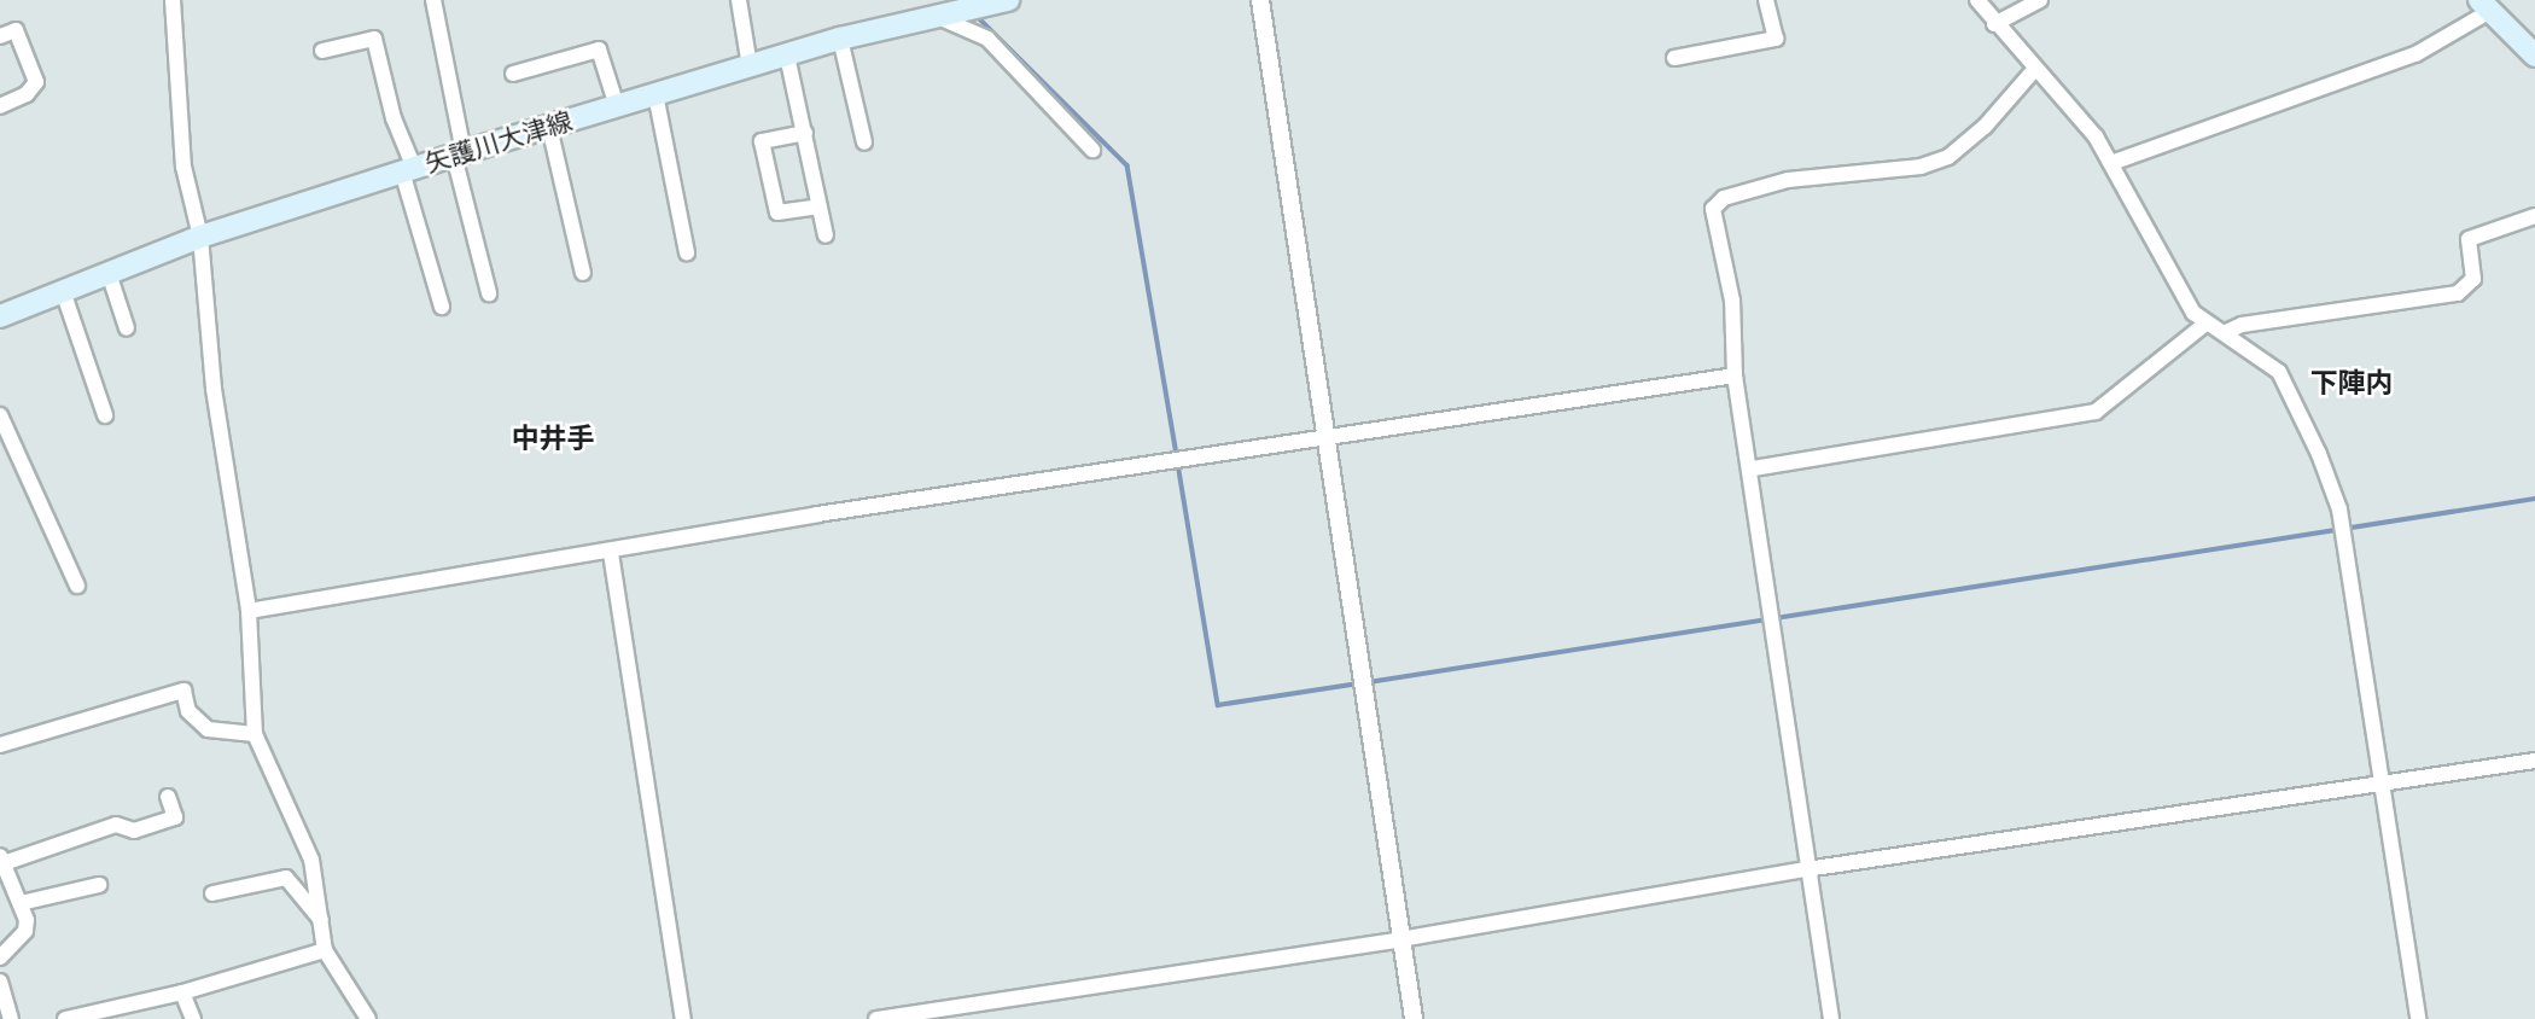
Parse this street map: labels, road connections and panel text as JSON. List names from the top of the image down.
{
  "streets": {
    "main road": ["矢護川大津線"]
  },
  "districts": ["下陣内", "中井手"]
}
